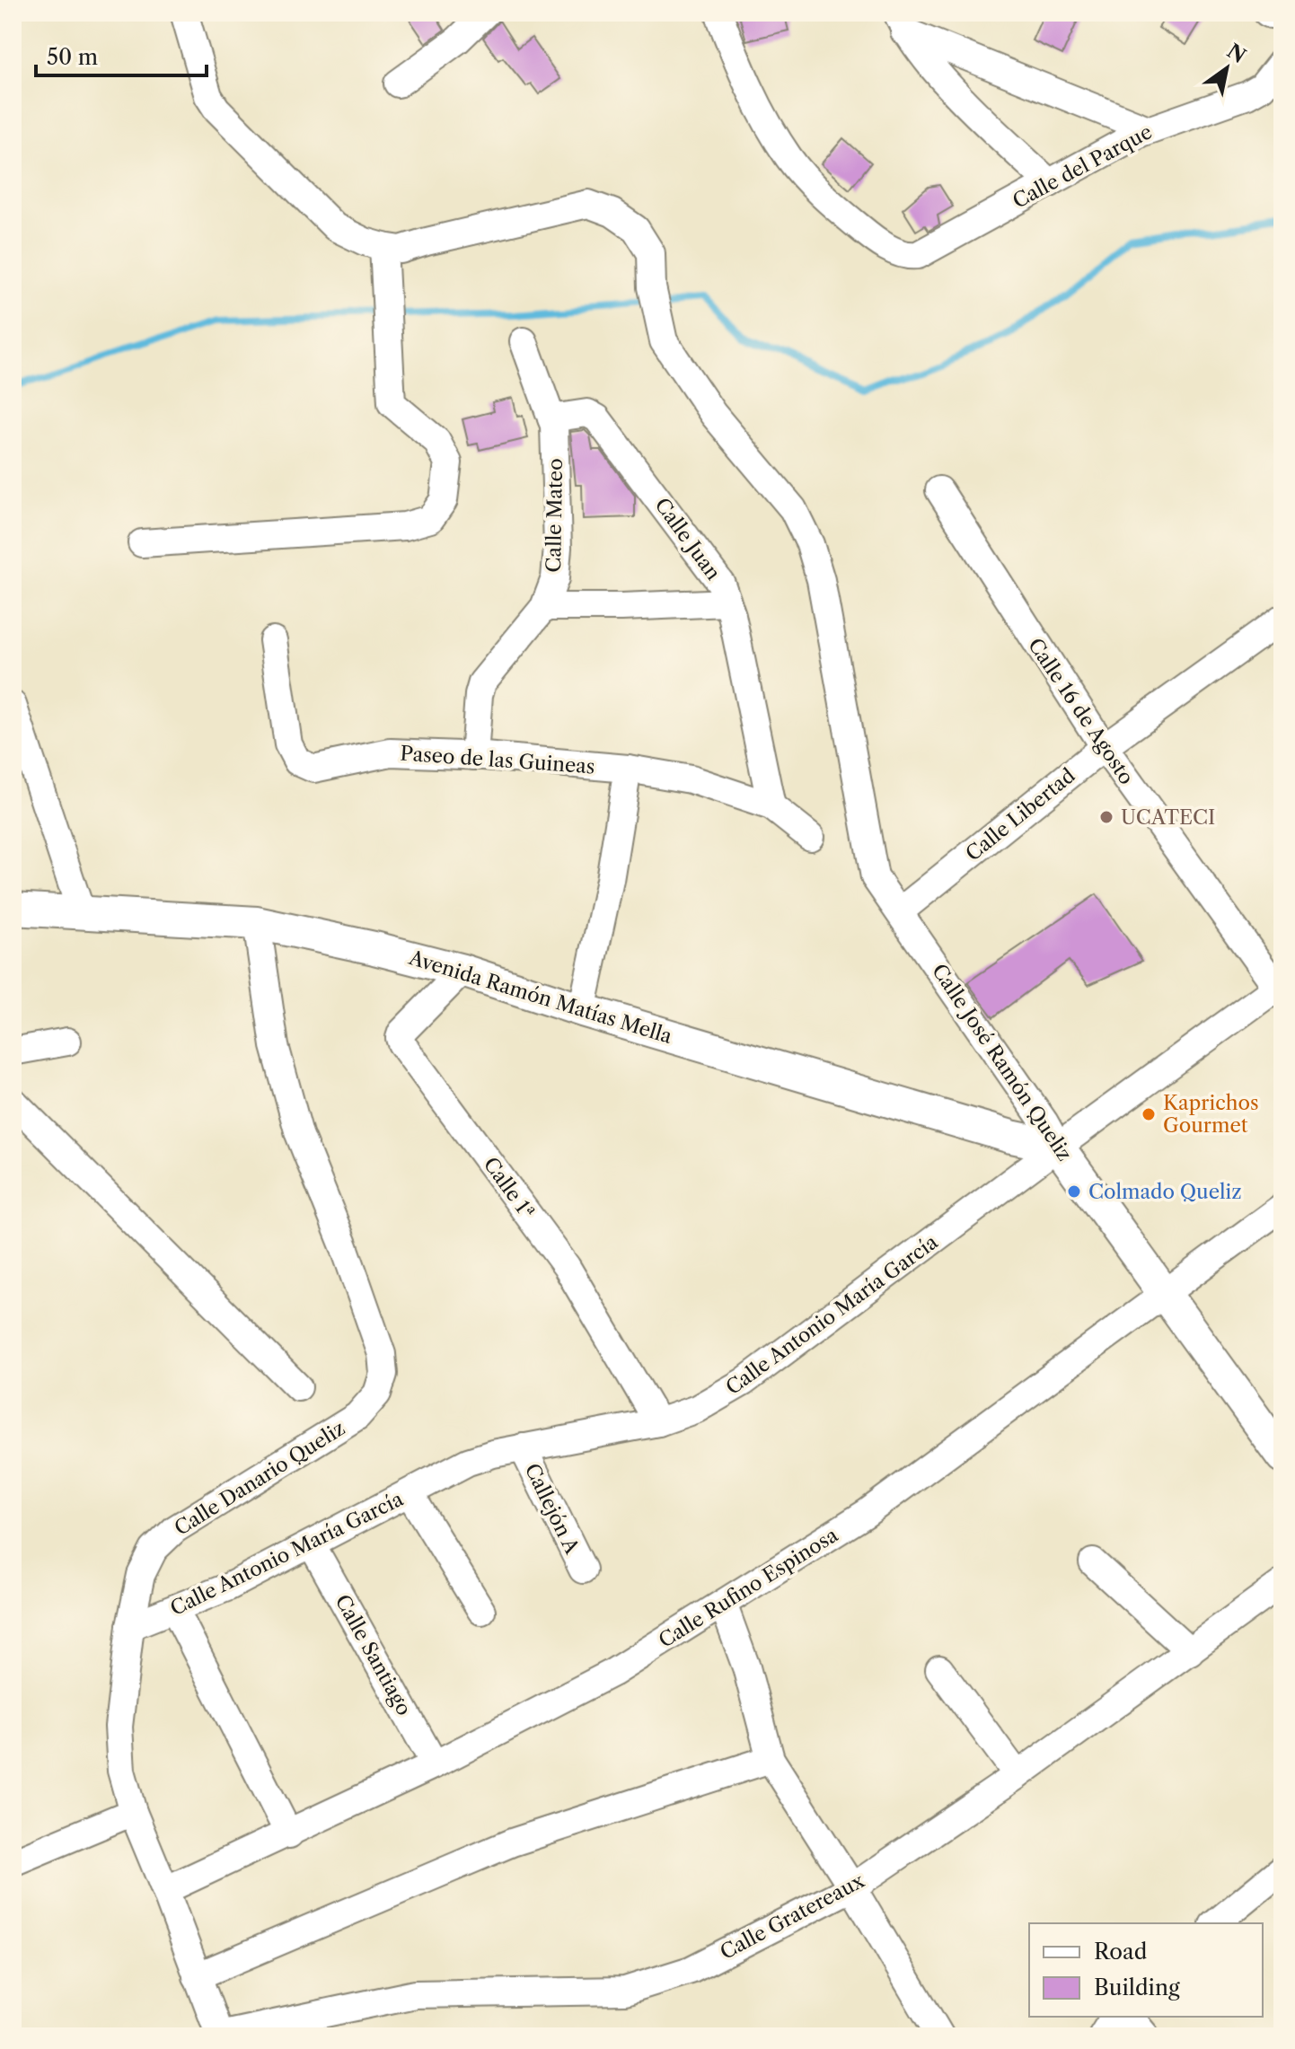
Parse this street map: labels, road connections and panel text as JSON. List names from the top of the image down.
{
  "streets": {
    "street": [
      "Calle del Parque",
      "Calle Mateo",
      "Calle Juan",
      "Calle 16 de Agosto",
      "Paseo de las Guineas",
      "Calle Libertad",
      "Avenida Ramón Matías Mella",
      "Calle José Ramón Queliz",
      "Calle 1ª",
      "Calle Antonio María García",
      "Calle Danario Queliz",
      "Callejón A",
      "Calle Rufino Espinosa",
      "Calle Santiago",
      "Calle Gratereaux"
    ]
  },
  "crossings": [
    ["Calle Mateo", "Calle Juan"],
    ["Calle Mateo", "Paseo de las Guineas"],
    ["Calle Juan", "Paseo de las Guineas"],
    ["Calle 16 de Agosto", "Calle Libertad"],
    ["Calle 16 de Agosto", "Calle Antonio María García"],
    ["Calle Libertad", "Calle José Ramón Queliz"],
    ["Avenida Ramón Matías Mella", "Calle José Ramón Queliz"],
    ["Avenida Ramón Matías Mella", "Calle 1ª"],
    ["Avenida Ramón Matías Mella", "Calle Antonio María García"],
    ["Avenida Ramón Matías Mella", "Calle Danario Queliz"],
    ["Calle José Ramón Queliz", "Calle Antonio María García"],
    ["Calle José Ramón Queliz", "Calle Rufino Espinosa"],
    ["Calle 1ª", "Calle Antonio María García"],
    ["Calle Antonio María García", "Calle Danario Queliz"],
    ["Calle Antonio María García", "Callejón A"],
    ["Calle Antonio María García", "Calle Santiago"],
    ["Calle Danario Queliz", "Calle Rufino Espinosa"],
    ["Calle Danario Queliz", "Calle Gratereaux"],
    ["Calle Rufino Espinosa", "Calle Santiago"]
  ],
  "places": ["UCATECI", "Kaprichos Gourmet", "Colmado Queliz"],
  "legend": ["Road", "Building"],
  "scale_bar": "50 m",
  "north": "top right"
}
